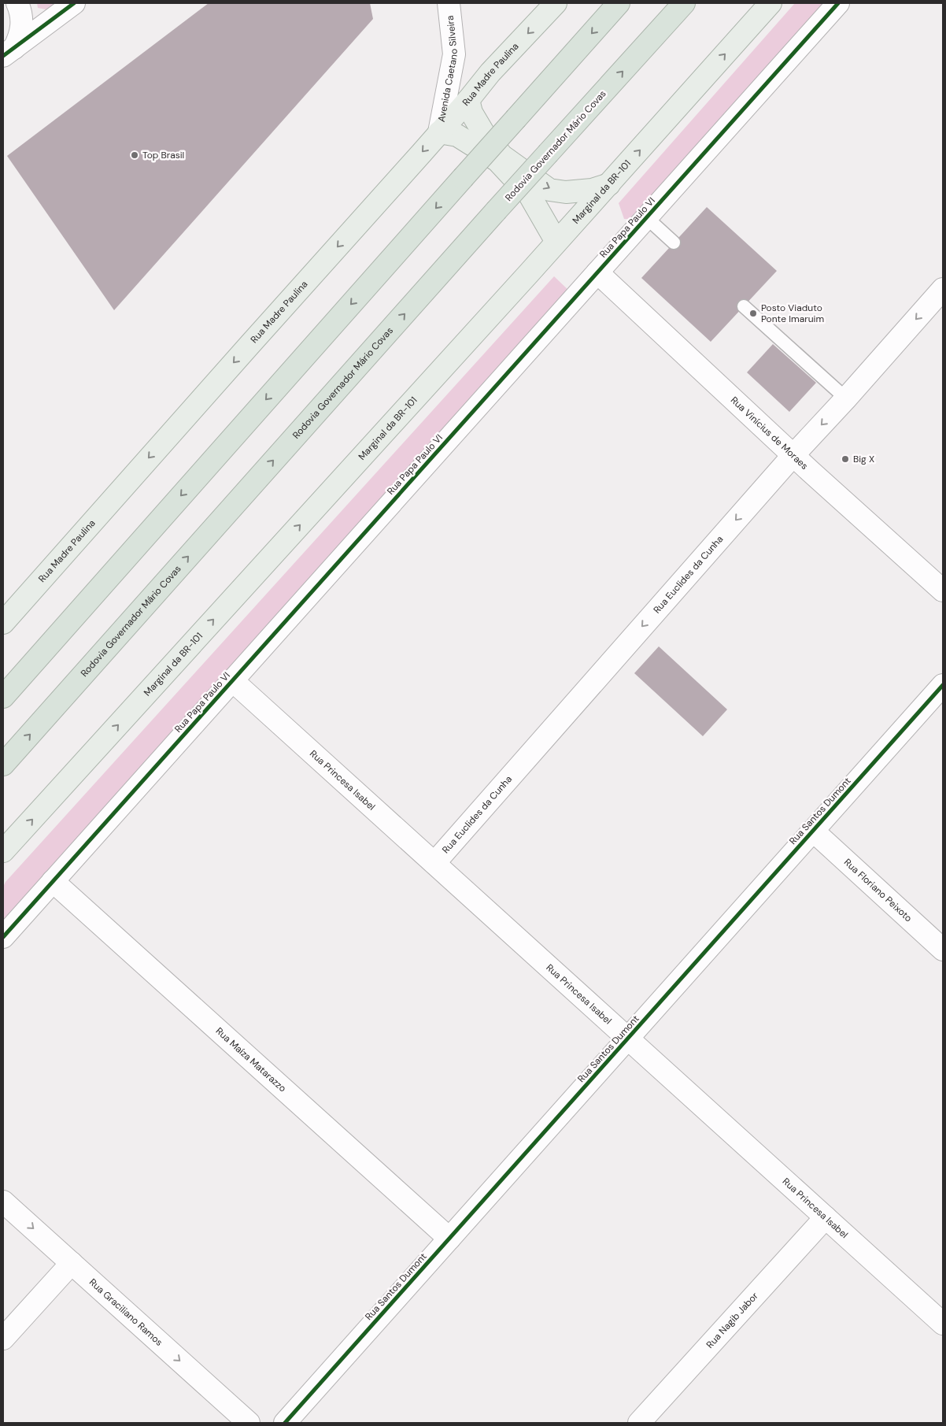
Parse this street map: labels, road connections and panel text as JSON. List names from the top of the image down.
{
  "streets": {
    "highway": ["Rodovia Governador Mário Covas"],
    "main road": ["Rua Madre Paulina", "Marginal da BR-101"],
    "street": [
      "Avenida Caetano Silveira",
      "Rua Papa Paulo VI",
      "Rua Vinícius de Moraes",
      "Rua Euclides da Cunha",
      "Rua Princesa Isabel",
      "Rua Santos Dumont",
      "Rua Floriano Peixoto",
      "Rua Maíza Matarazzo",
      "Rua Graciliano Ramos",
      "Rua Nagib Jabor"
    ]
  },
  "crossings": [
    ["Avenida Caetano Silveira", "Rua Madre Paulina"],
    ["Rua Papa Paulo VI", "Rua Vinícius de Moraes"],
    ["Rua Papa Paulo VI", "Rua Princesa Isabel"],
    ["Rua Papa Paulo VI", "Rua Maíza Matarazzo"],
    ["Rua Vinícius de Moraes", "Rua Euclides da Cunha"],
    ["Rua Euclides da Cunha", "Rua Princesa Isabel"],
    ["Rua Princesa Isabel", "Rua Santos Dumont"],
    ["Rua Princesa Isabel", "Rua Nagib Jabor"],
    ["Rua Santos Dumont", "Rua Floriano Peixoto"],
    ["Rua Santos Dumont", "Rua Maíza Matarazzo"]
  ],
  "one_way": [
    "Rua Madre Paulina",
    "Marginal da BR-101",
    "Rua Euclides da Cunha",
    "Rua Graciliano Ramos"
  ],
  "places": ["Top Brasil", "Posto Viaduto Ponte Imaruim", "Big X"]
}
